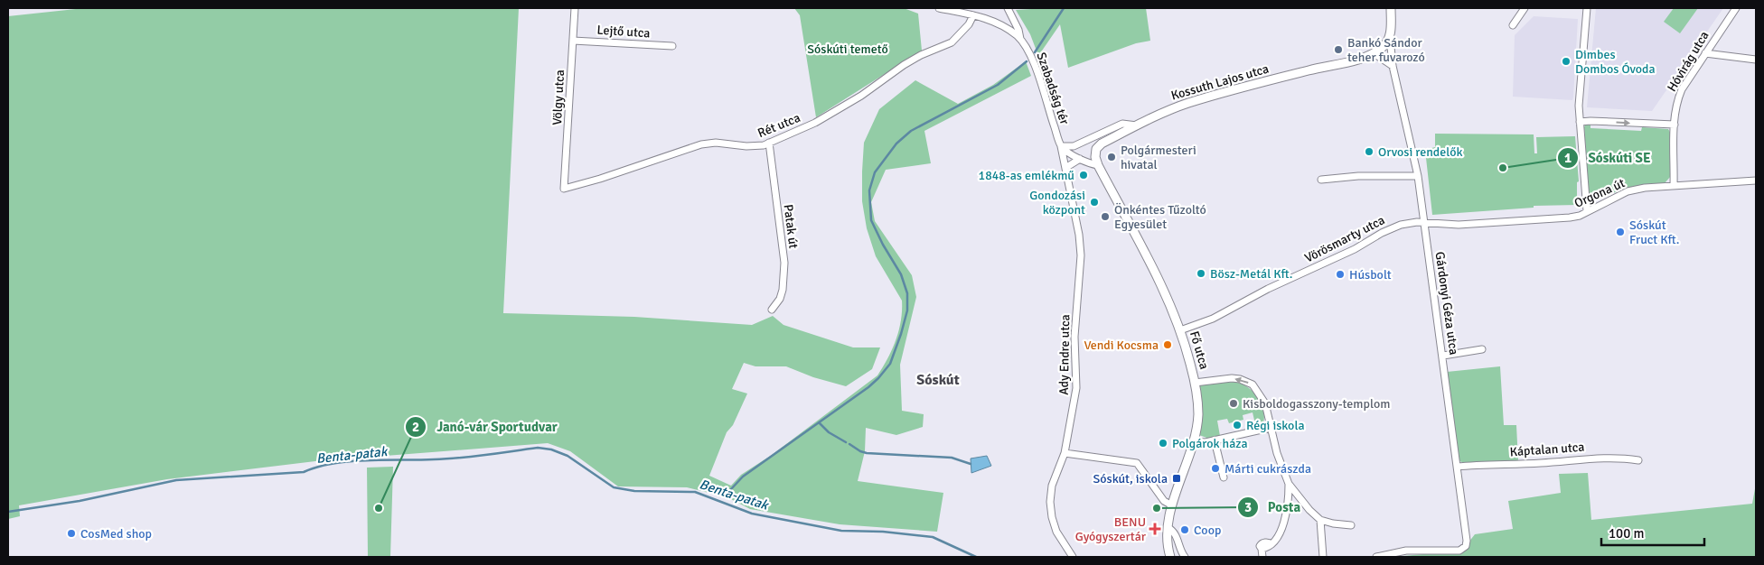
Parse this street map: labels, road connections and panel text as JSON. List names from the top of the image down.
{
  "streets": {
    "street": [
      "Lejtő utca",
      "Hóvirág utca",
      "Kossuth Lajos utca",
      "Szabadság tér",
      "Völgy utca",
      "Rét utca",
      "Orgona út",
      "Patak út",
      "Vörösmarty utca",
      "Gárdonyi Géza utca",
      "Fő utca",
      "Ady Endre utca",
      "Káptalan utca"
    ]
  },
  "crossings": [
    ["Lejtő utca", "Völgy utca"],
    ["Hóvirág utca", "Orgona út"],
    ["Kossuth Lajos utca", "Fő utca"],
    ["Szabadság tér", "Ady Endre utca"],
    ["Völgy utca", "Rét utca"],
    ["Rét utca", "Patak út"],
    ["Orgona út", "Vörösmarty utca"],
    ["Orgona út", "Gárdonyi Géza utca"],
    ["Vörösmarty utca", "Gárdonyi Géza utca"],
    ["Vörösmarty utca", "Fő utca"],
    ["Gárdonyi Géza utca", "Káptalan utca"]
  ],
  "districts": ["Sóskút"],
  "water": ["Benta-patak"],
  "parks": ["Sóskúti temető"],
  "places": {
    "other": [
      "Bankó Sándor teher fuvarozó",
      "Dimbes Dombos Óvoda",
      "Orvosi rendelők",
      "Polgármesteri hivatal",
      "Sóskúti SE",
      "1848-as emlékmű",
      "Gondozási központ",
      "Önkéntes Tűzoltó Egyesület",
      "Sóskút Fruct Kft.",
      "Bösz-Metál Kft.",
      "Húsbolt",
      "Vendi Kocsma",
      "Kisboldogasszony-templom",
      "Régi iskola",
      "Polgárok háza",
      "Márti cukrászda",
      "Janó-vár Sportudvar",
      "Posta",
      "Coop",
      "CosMed shop"
    ],
    "transit": ["Sóskút, iskola"],
    "health": ["BENU Gyógyszertár"]
  },
  "scale_bar": "100 m"
}
